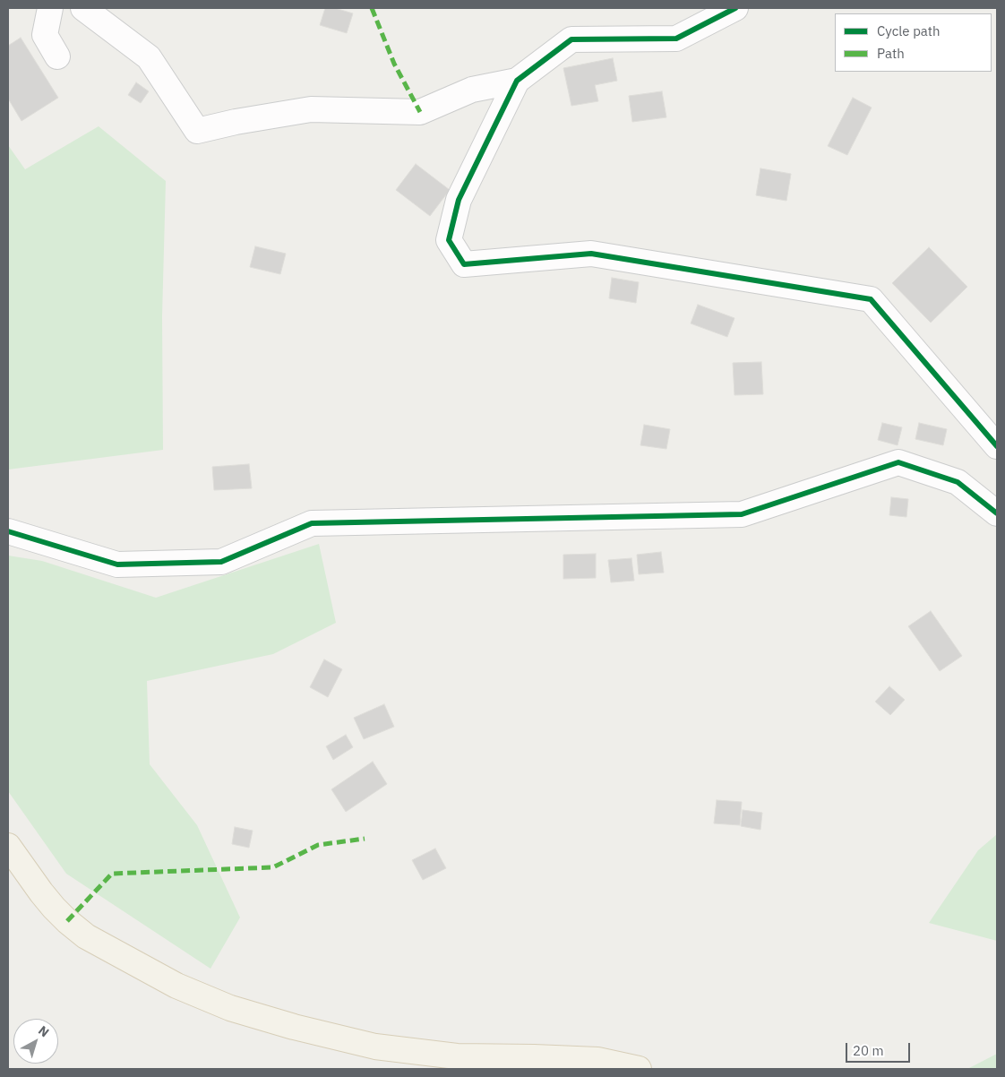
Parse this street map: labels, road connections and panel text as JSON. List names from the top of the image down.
{
  "legend": ["Cycle path", "Path"],
  "scale_bar": "20 m",
  "north": "top right"
}
